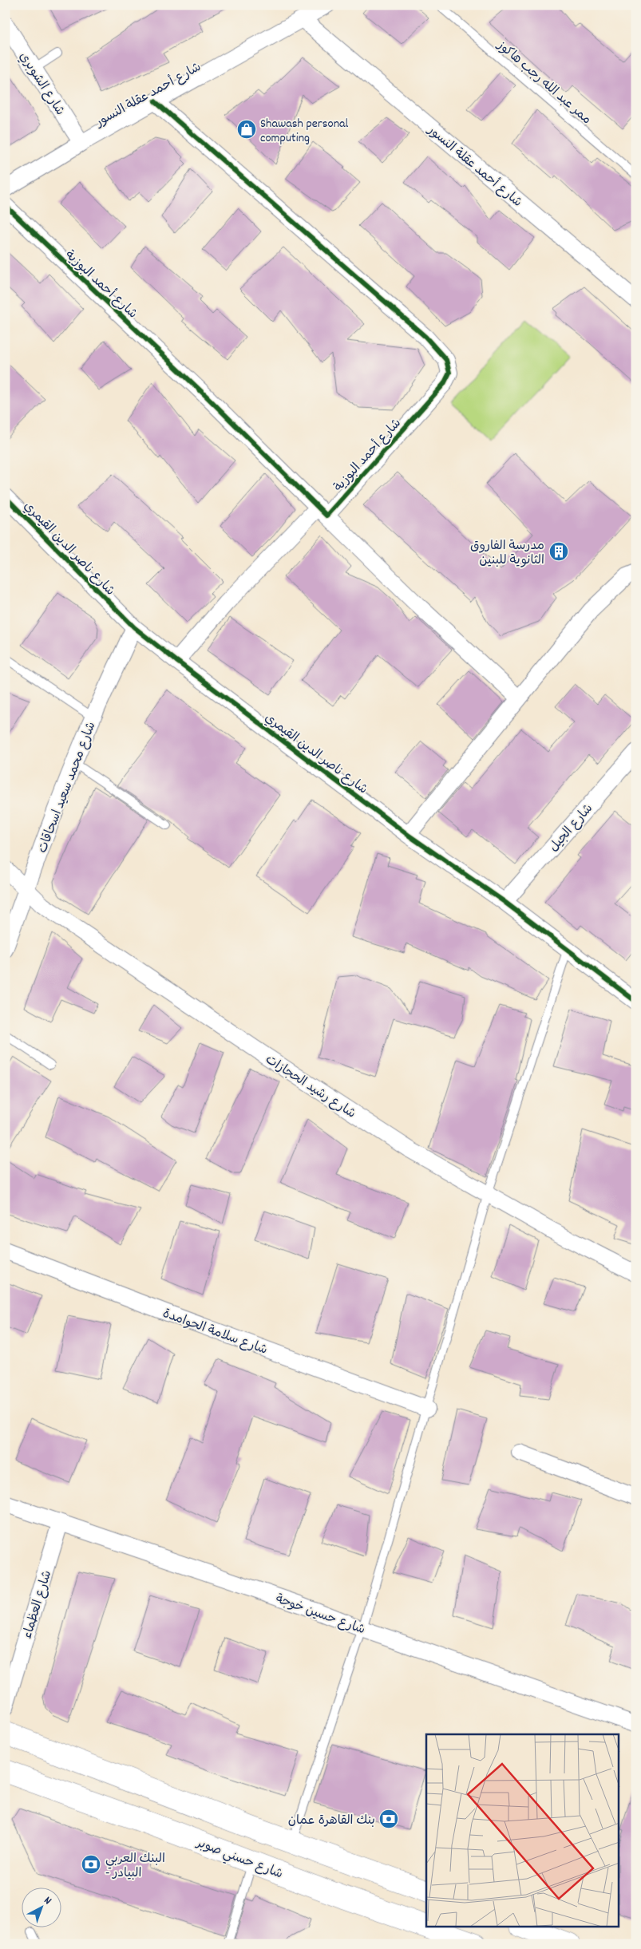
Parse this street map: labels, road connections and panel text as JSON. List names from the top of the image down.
{
  "streets": {
    "main road": ["شارع حسني صوبر"],
    "street": [
      "شارع الشوبري",
      "شارع أحمد عقلة النسور",
      "شارع أحمد البوزية",
      "شارع ناصر الدين القيمري",
      "شارع محمد سعيد اسحاقات",
      "شارع الجيل",
      "شارع رشيد الحجازات",
      "شارع سلامة الحوامدة",
      "شارع العظماء",
      "شارع حسين خوجة"
    ],
    "lane": ["ممر عبد الله رجب هاكوز"]
  },
  "crossings": [
    ["شارع الشوبري", "شارع أحمد عقلة النسور"],
    ["شارع أحمد عقلة النسور", "شارع أحمد البوزية"],
    ["شارع ناصر الدين القيمري", "شارع محمد سعيد اسحاقات"],
    ["شارع ناصر الدين القيمري", "شارع الجيل"],
    ["شارع محمد سعيد اسحاقات", "شارع رشيد الحجازات"],
    ["شارع العظماء", "شارع حسين خوجة"]
  ],
  "places": {
    "shop": ["Shawash personal computing"],
    "building": ["مدرسة الفاروق الثانوية للبنين"],
    "bank": ["بنك القاهرة عمان", "البنك العربي - البيادر"]
  },
  "north": "top right"
}
